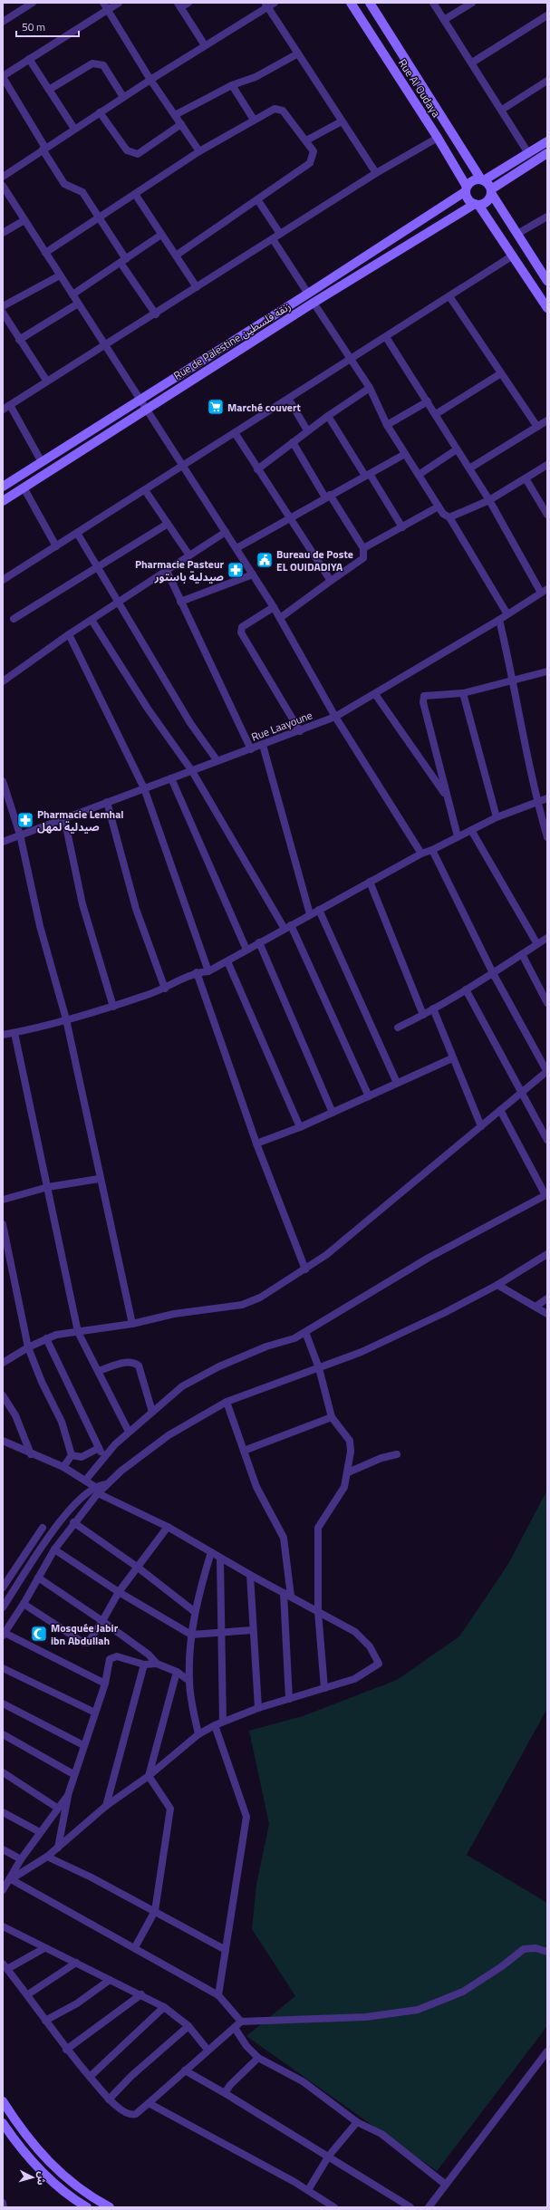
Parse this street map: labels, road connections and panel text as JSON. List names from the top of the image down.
{
  "streets": {
    "main road": ["Rue Al Oudaya", "Rue de Palestine زنقة فلسطين"],
    "street": ["Rue Laayoune"]
  },
  "crossings": [
    ["Rue Al Oudaya", "Rue de Palestine زنقة فلسطين"]
  ],
  "places": {
    "supermarket": ["Marché couvert"],
    "public building": ["Bureau de Poste EL OUIDADIYA"],
    "pharmacy": ["Pharmacie Pasteur صيدلية باستور", "Pharmacie Lemhal صيدلية لمهل"],
    "mosque": ["Mosquée Jabir ibn Abdullah"]
  },
  "scale_bar": "50 m",
  "north": "right"
}
